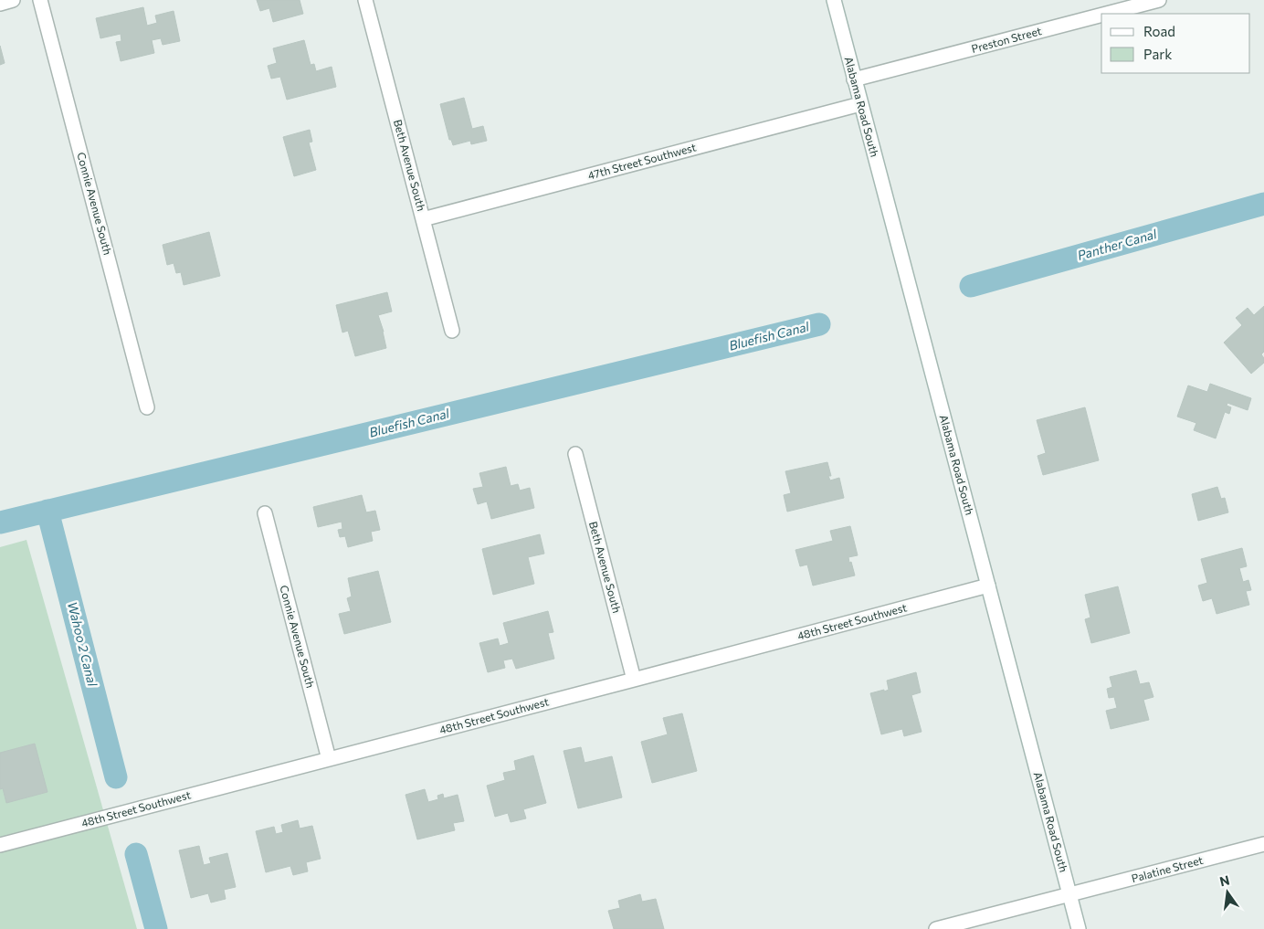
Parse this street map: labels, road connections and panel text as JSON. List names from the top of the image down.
{
  "streets": {
    "street": [
      "Preston Street",
      "Alabama Road South",
      "47th Street Southwest",
      "Beth Avenue South",
      "Connie Avenue South",
      "48th Street Southwest",
      "Palatine Street"
    ]
  },
  "crossings": [
    ["Preston Street", "Alabama Road South"],
    ["Alabama Road South", "47th Street Southwest"],
    ["Alabama Road South", "48th Street Southwest"],
    ["Alabama Road South", "Palatine Street"],
    ["47th Street Southwest", "Beth Avenue South"],
    ["Beth Avenue South", "48th Street Southwest"],
    ["Connie Avenue South", "48th Street Southwest"]
  ],
  "water": ["Panther Canal", "Bluefish Canal", "Wahoo 2 Canal"],
  "legend": ["Road", "Park"],
  "north": "top"
}
